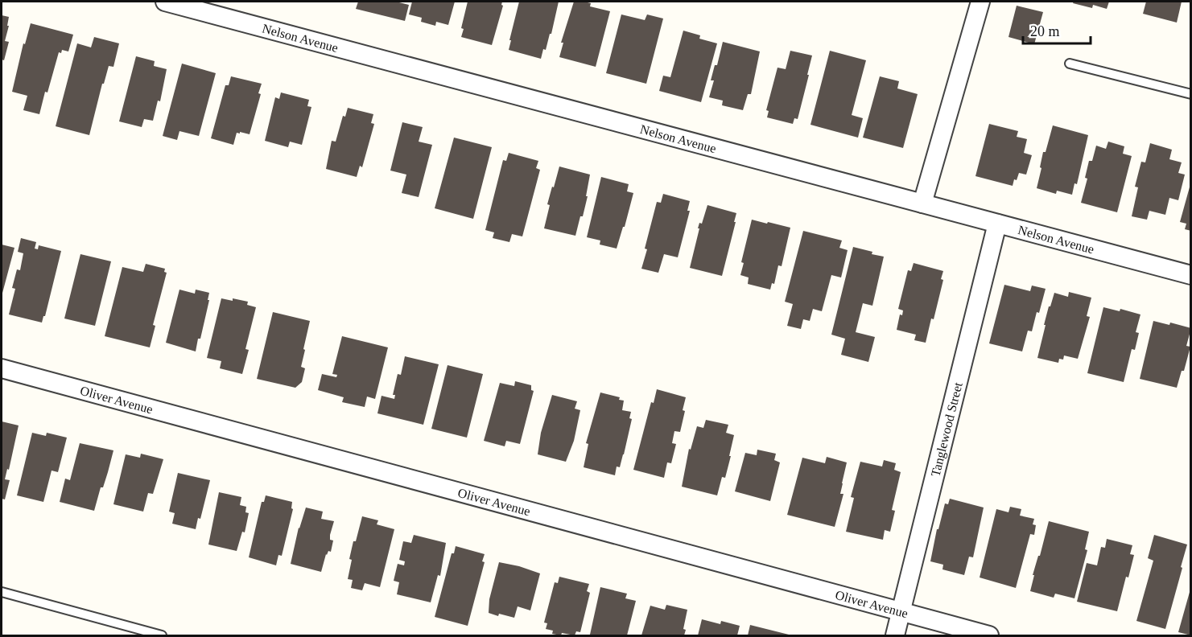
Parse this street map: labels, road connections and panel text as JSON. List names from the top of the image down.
{
  "streets": {
    "street": ["Nelson Avenue", "Oliver Avenue", "Tanglewood Street"]
  },
  "crossings": [
    ["Nelson Avenue", "Tanglewood Street"],
    ["Oliver Avenue", "Tanglewood Street"]
  ],
  "scale_bar": "20 m"
}
